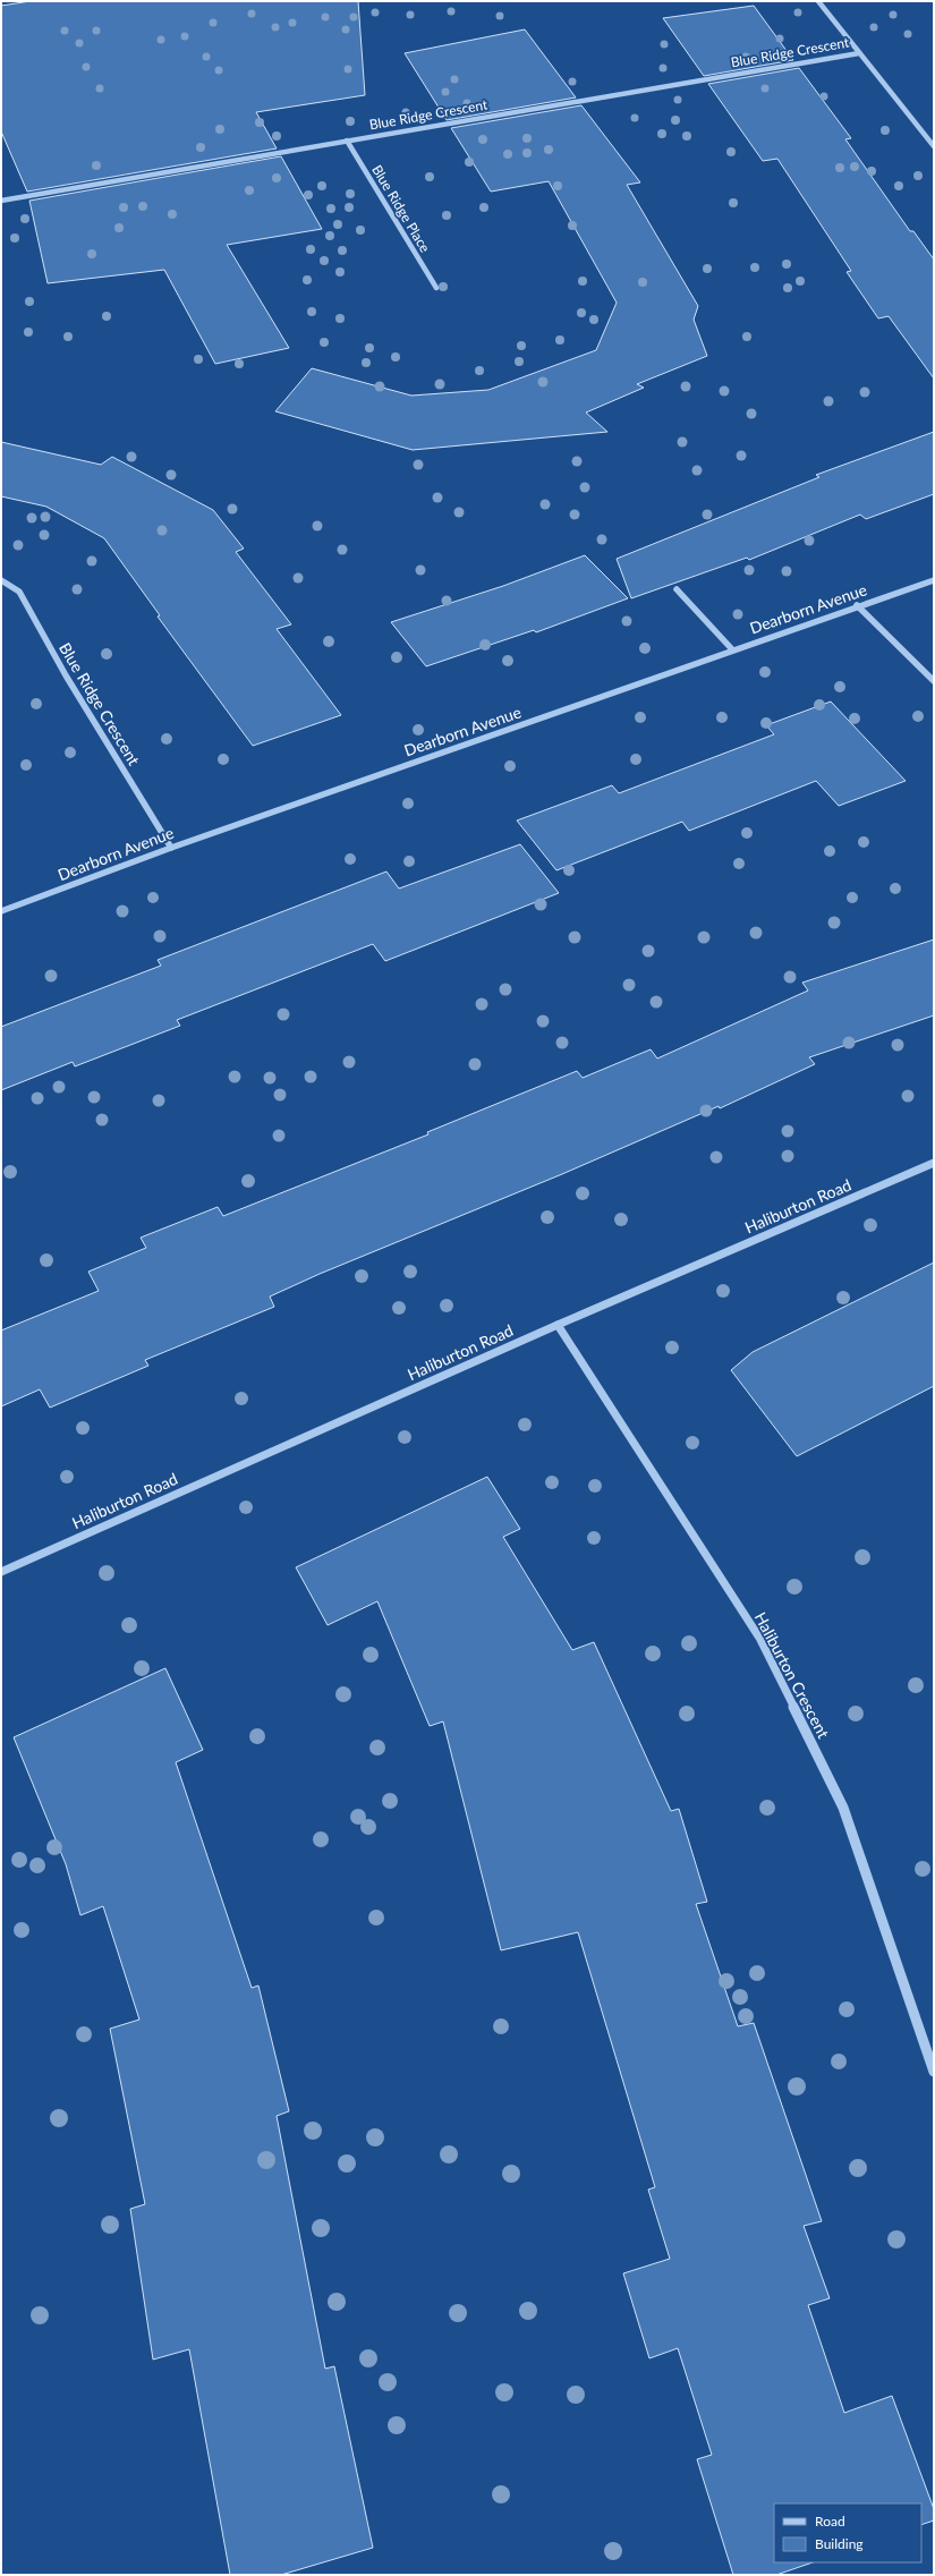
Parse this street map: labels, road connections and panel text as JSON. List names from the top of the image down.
{
  "streets": {
    "street": [
      "Blue Ridge Crescent",
      "Blue Ridge Place",
      "Dearborn Avenue",
      "Haliburton Road",
      "Haliburton Crescent"
    ]
  },
  "crossings": [
    ["Blue Ridge Crescent", "Blue Ridge Place"],
    ["Blue Ridge Crescent", "Dearborn Avenue"],
    ["Haliburton Road", "Haliburton Crescent"]
  ],
  "legend": ["Road", "Building"]
}
